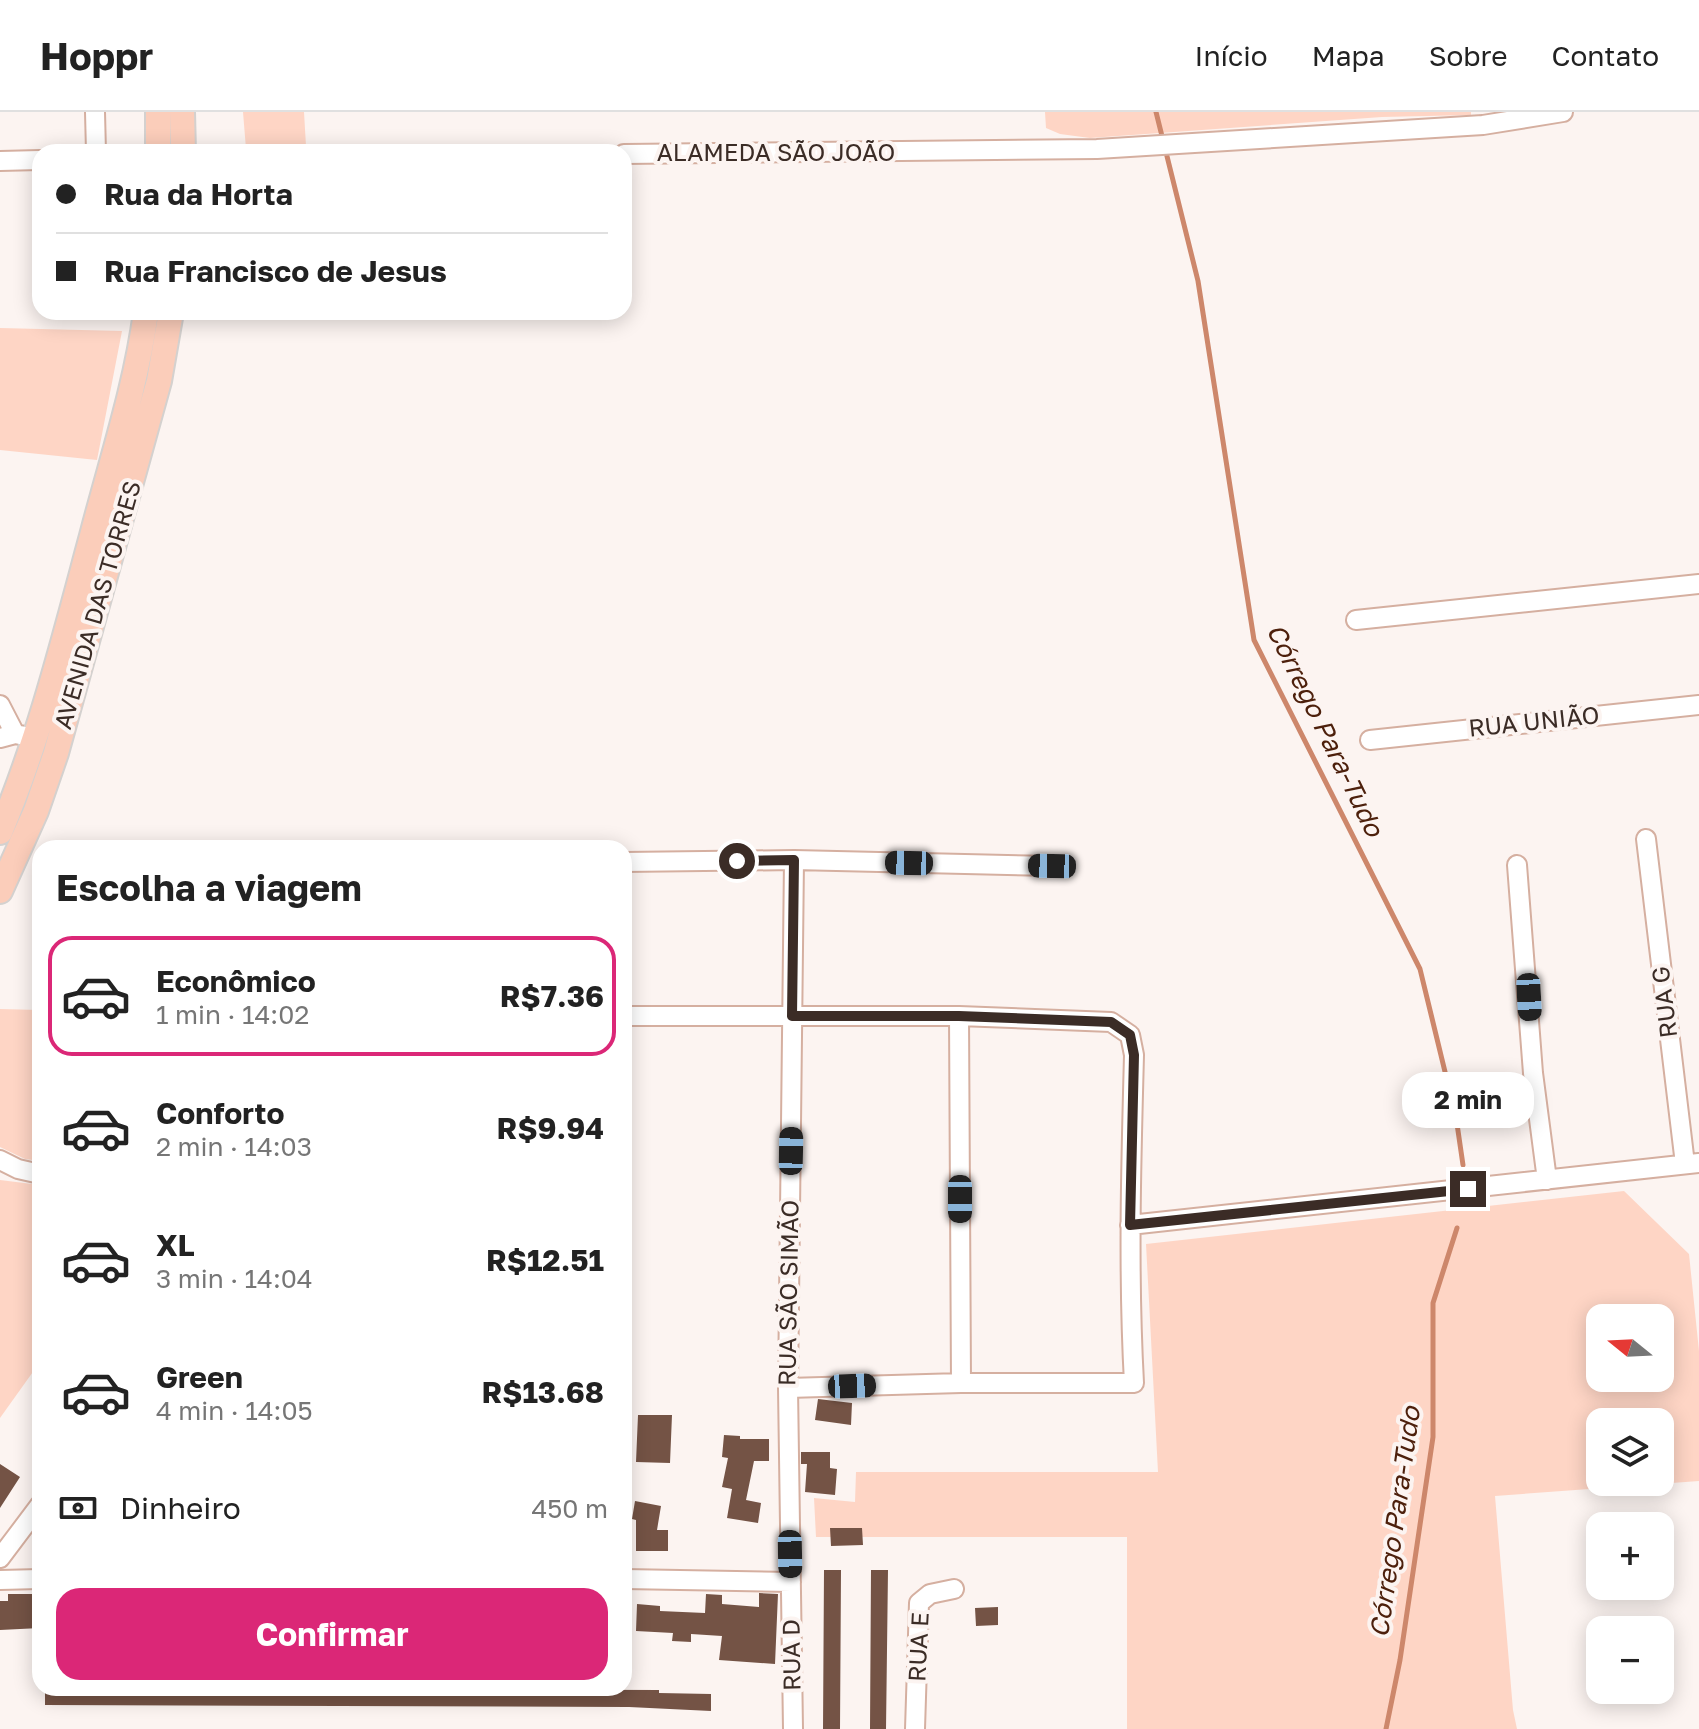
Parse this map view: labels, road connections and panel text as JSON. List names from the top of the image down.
{
  "streets": {
    "main road": ["AVENIDA DAS TORRES"],
    "street": [
      "ALAMEDA SÃO JOÃO",
      "RUA UNIÃO",
      "RUA G",
      "RUA SÃO SIMÃO",
      "RUA E",
      "RUA D"
    ]
  },
  "crossings": [
    ["RUA SÃO SIMÃO", "RUA D"]
  ],
  "water": ["Córrego Para-Tudo"],
  "north": "left",
  "page": {
    "header": "Hoppr",
    "nav": [
      "Início",
      "Mapa",
      "Sobre",
      "Contato"
    ],
    "banner": ["Rua da Horta", "Rua Francisco de Jesus"],
    "heading": "Escolha a viagem",
    "list": [
      {
        "name": "Econômico",
        "note": "1 min · 14:02",
        "value": "R$7.36"
      },
      {
        "name": "Conforto",
        "note": "2 min · 14:03",
        "value": "R$9.94"
      },
      {
        "name": "XL",
        "note": "3 min · 14:04",
        "value": "R$12.51"
      },
      {
        "name": "Green",
        "note": "4 min · 14:05",
        "value": "R$13.68"
      }
    ],
    "bubble": "2 min",
    "map_buttons": ["+", "−"],
    "pay": ["Dinheiro", "450 m"],
    "buttons": "Confirmar"
  }
}
